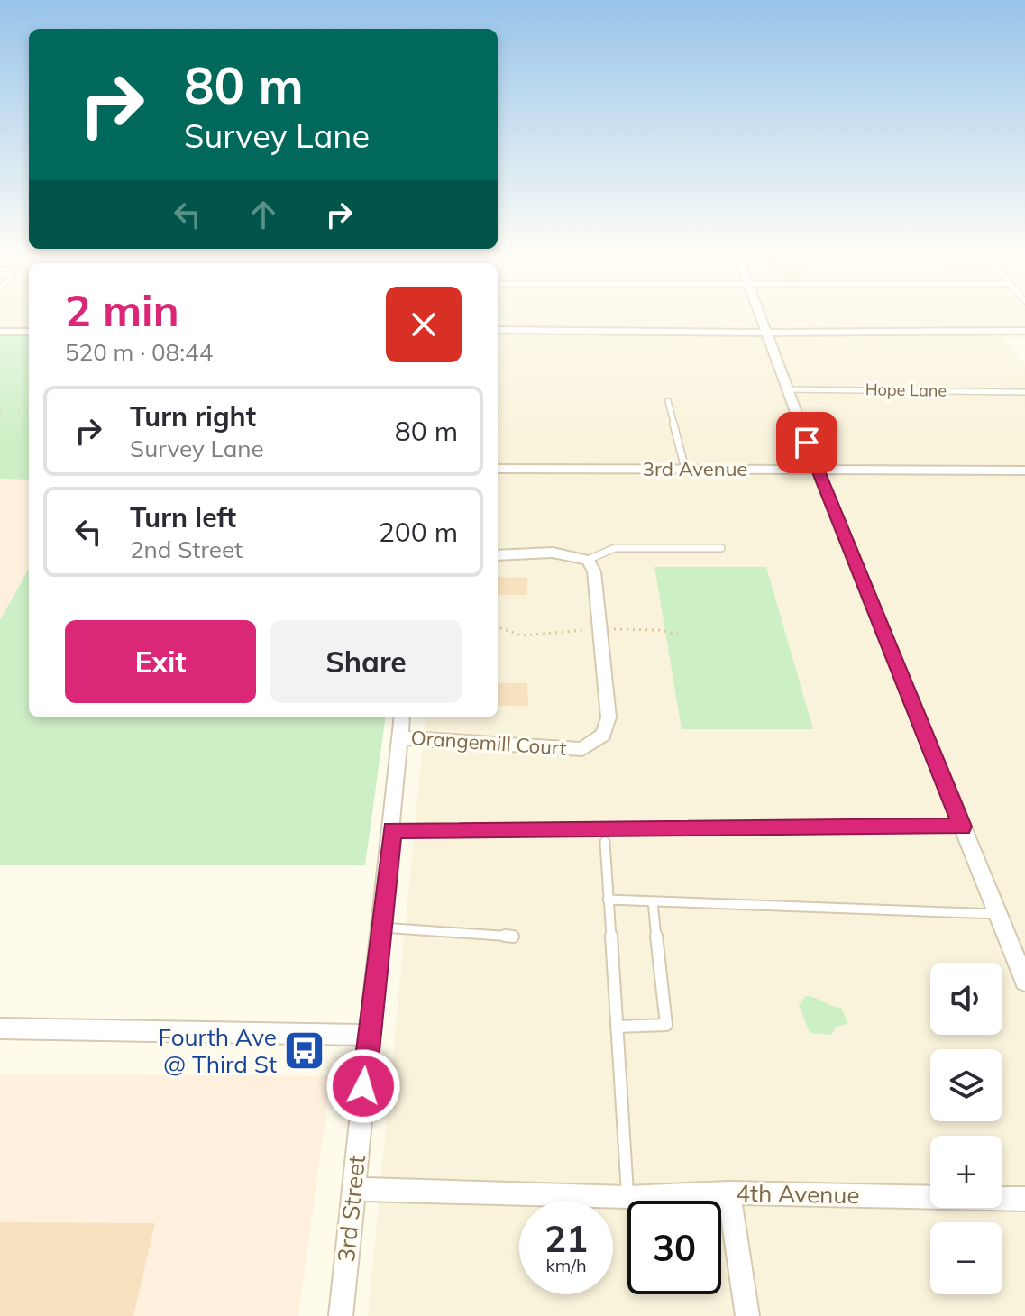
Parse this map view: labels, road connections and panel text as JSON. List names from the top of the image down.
{
  "streets": {
    "street": [
      "3rd Avenue",
      "Orangemill Court",
      "4th Avenue",
      "3rd Street"
    ],
    "lane": ["Hope Lane"]
  },
  "crossings": [
    ["Orangemill Court", "3rd Street"],
    ["4th Avenue", "3rd Street"]
  ],
  "places": {
    "bus stop": ["Fourth Ave @ Third St"]
  },
  "page": {
    "turn": ["80 m", "Survey Lane"],
    "heading": ["2 min", "520 m · 08:44"],
    "list": [
      {
        "name": "Turn right",
        "note": "Survey Lane",
        "value": "80 m"
      },
      {
        "name": "Turn left",
        "note": "2nd Street",
        "value": "200 m"
      }
    ],
    "buttons": ["Exit", "Share"],
    "map_buttons": ["+", "−"],
    "speed": "21 km/h",
    "limit": "30"
  }
}
